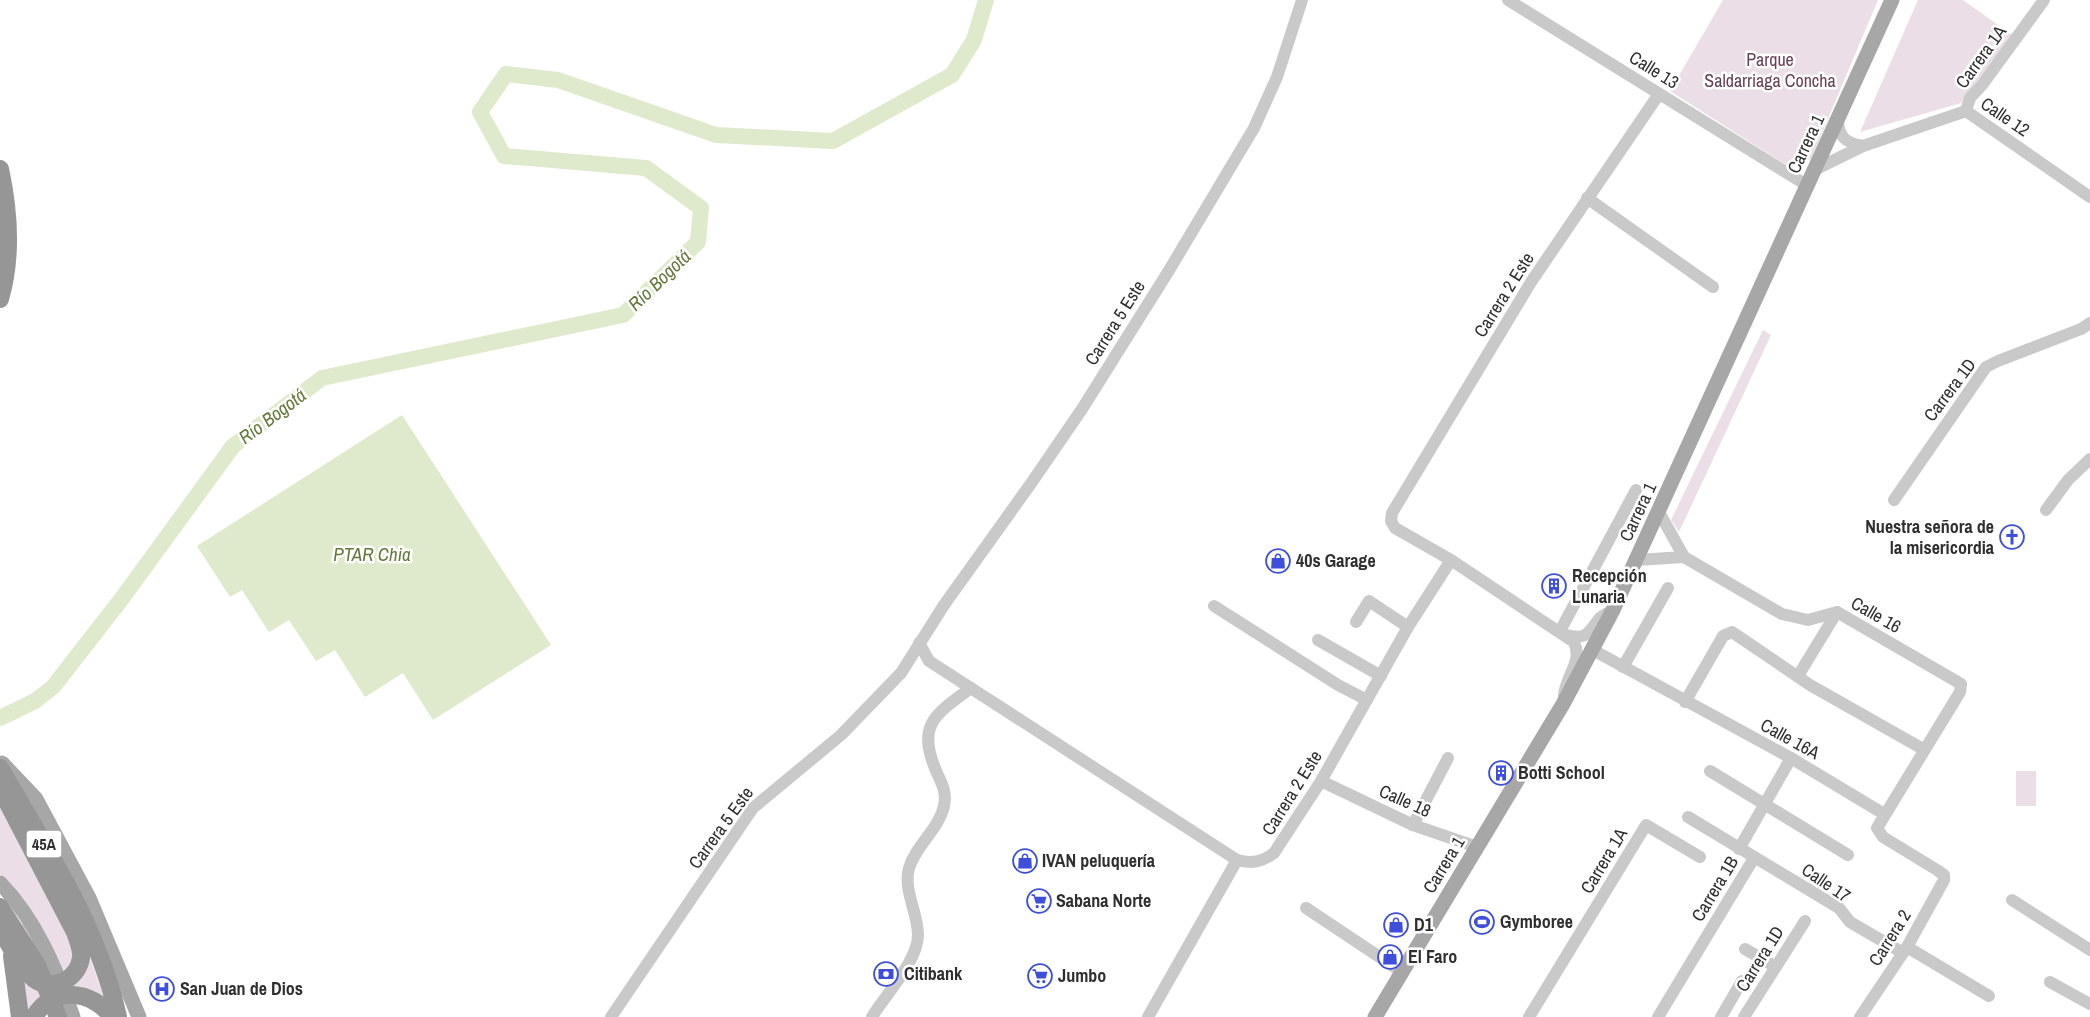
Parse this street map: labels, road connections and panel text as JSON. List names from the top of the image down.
{
  "streets": {
    "highway": ["45A"],
    "main road": ["Carrera 1"],
    "street": [
      "Carrera 1A",
      "Calle 13",
      "Calle 12",
      "Carrera 2 Este",
      "Carrera 5 Este",
      "Carrera 1D",
      "Calle 16",
      "Calle 16A",
      "Calle 18",
      "Calle 17",
      "Carrera 1B",
      "Carrera 2"
    ]
  },
  "crossings": [
    ["Carrera 1A", "Calle 12"],
    ["Calle 13", "Carrera 1"],
    ["Calle 13", "Carrera 2 Este"],
    ["Calle 12", "Carrera 1"],
    ["Carrera 1", "Calle 16A"],
    ["Carrera 1", "Calle 18"],
    ["Carrera 2 Este", "Calle 18"],
    ["Calle 16A", "Carrera 1B"],
    ["Calle 16A", "Carrera 2"],
    ["Calle 17", "Carrera 1B"],
    ["Calle 17", "Carrera 2"]
  ],
  "water": ["Río Bogotá", "PTAR Chia"],
  "parks": ["Parque Saldarriaga Concha"],
  "places": {
    "church": ["Nuestra señora de la misericordia"],
    "shop": [
      "40s Garage",
      "IVAN peluquería",
      "D1",
      "El Faro"
    ],
    "building": ["Recepción Lunaria", "Botti School"],
    "supermarket": ["Sabana Norte", "Jumbo"],
    "sports": ["Gymboree"],
    "bank": ["Citibank"],
    "hospital": ["San Juan de Dios"]
  }
}
